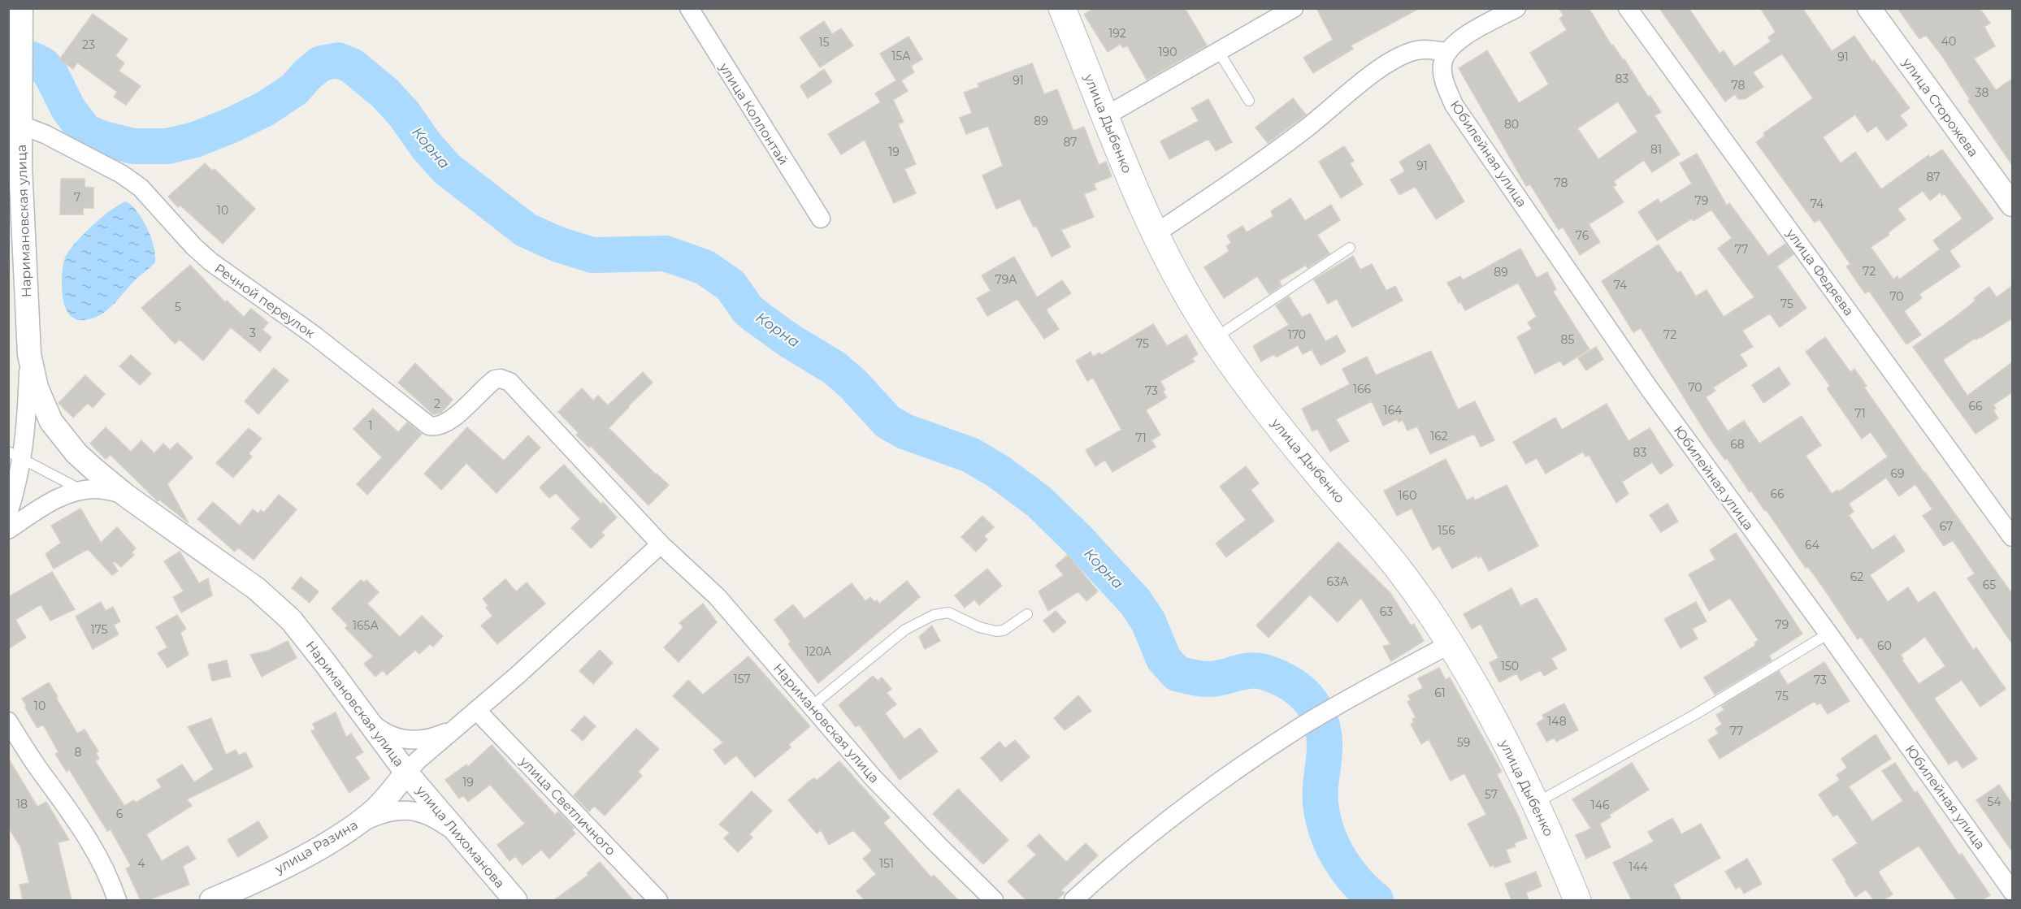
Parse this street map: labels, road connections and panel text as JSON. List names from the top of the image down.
{
  "streets": {
    "main road": ["улица Дыбенко"],
    "street": [
      "улица Сторожева",
      "улица Коллонтай",
      "Юбилейная улица",
      "Наримановская улица",
      "улица Федяева",
      "Речной переулок",
      "улица Светличного",
      "улица Лихоманова",
      "улица Разина"
    ]
  },
  "crossings": [
    ["Наримановская улица", "Речной переулок"],
    ["Наримановская улица", "улица Светличного"],
    ["Наримановская улица", "улица Лихоманова"],
    ["Наримановская улица", "улица Разина"],
    ["улица Лихоманова", "улица Разина"]
  ],
  "water": ["Корна"],
  "house_numbers": [
    "192",
    "40",
    "15",
    "23",
    "190",
    "15А",
    "91",
    "83",
    "91",
    "78",
    "38",
    "89",
    "80",
    "87",
    "81",
    "19",
    "91",
    "87",
    "78",
    "7",
    "79",
    "74",
    "10",
    "76",
    "77",
    "72",
    "89",
    "79А",
    "74",
    "70",
    "75",
    "5",
    "3",
    "170",
    "72",
    "85",
    "75",
    "70",
    "166",
    "73",
    "2",
    "66",
    "164",
    "71",
    "1",
    "162",
    "71",
    "68",
    "83",
    "69",
    "66",
    "160",
    "67",
    "156",
    "64",
    "62",
    "63А",
    "65",
    "63",
    "79",
    "165А",
    "175",
    "60",
    "120А",
    "150",
    "157",
    "73",
    "61",
    "75",
    "10",
    "148",
    "77",
    "59",
    "8",
    "19",
    "57",
    "54",
    "18",
    "146",
    "6",
    "4",
    "151",
    "144"
  ]
}
